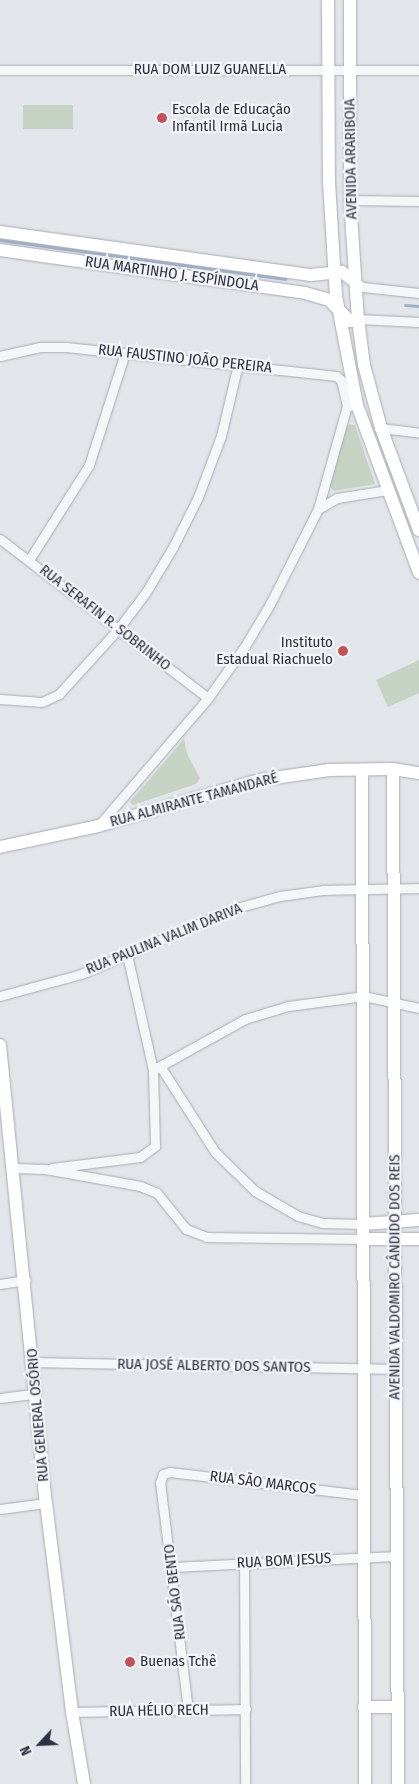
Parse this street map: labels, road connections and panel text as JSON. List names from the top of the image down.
{
  "streets": {
    "street": [
      "RUA DOM LUIZ GUANELLA",
      "AVENIDA ARARIBOIA",
      "RUA MARTINHO J. ESPÍNDOLA",
      "RUA FAUSTINO JOÃO PEREIRA",
      "RUA SERAFIN R. SOBRINHO",
      "RUA ALMIRANTE TAMANDARÉ",
      "RUA PAULINA VALIM DARIVA",
      "AVENIDA VALDOMIRO CÂNDIDO DOS REIS",
      "RUA JOSÉ ALBERTO DOS SANTOS",
      "RUA GENERAL OSÓRIO",
      "RUA SÃO MARCOS",
      "RUA BOM JESUS",
      "RUA SÃO BENTO",
      "RUA HÉLIO RECH"
    ]
  },
  "crossings": [
    ["RUA DOM LUIZ GUANELLA", "AVENIDA ARARIBOIA"],
    ["AVENIDA ARARIBOIA", "RUA MARTINHO J. ESPÍNDOLA"],
    ["AVENIDA ARARIBOIA", "RUA FAUSTINO JOÃO PEREIRA"],
    ["RUA ALMIRANTE TAMANDARÉ", "AVENIDA VALDOMIRO CÂNDIDO DOS REIS"],
    ["RUA PAULINA VALIM DARIVA", "AVENIDA VALDOMIRO CÂNDIDO DOS REIS"],
    ["AVENIDA VALDOMIRO CÂNDIDO DOS REIS", "RUA JOSÉ ALBERTO DOS SANTOS"],
    ["AVENIDA VALDOMIRO CÂNDIDO DOS REIS", "RUA BOM JESUS"],
    ["RUA JOSÉ ALBERTO DOS SANTOS", "RUA GENERAL OSÓRIO"],
    ["RUA GENERAL OSÓRIO", "RUA HÉLIO RECH"],
    ["RUA SÃO MARCOS", "RUA SÃO BENTO"],
    ["RUA BOM JESUS", "RUA SÃO BENTO"],
    ["RUA SÃO BENTO", "RUA HÉLIO RECH"]
  ],
  "places": ["Escola de Educação Infantil Irmã Lucia", "Instituto Estadual Riachuelo", "Buenas Tchê"],
  "north": "bottom left"
}
